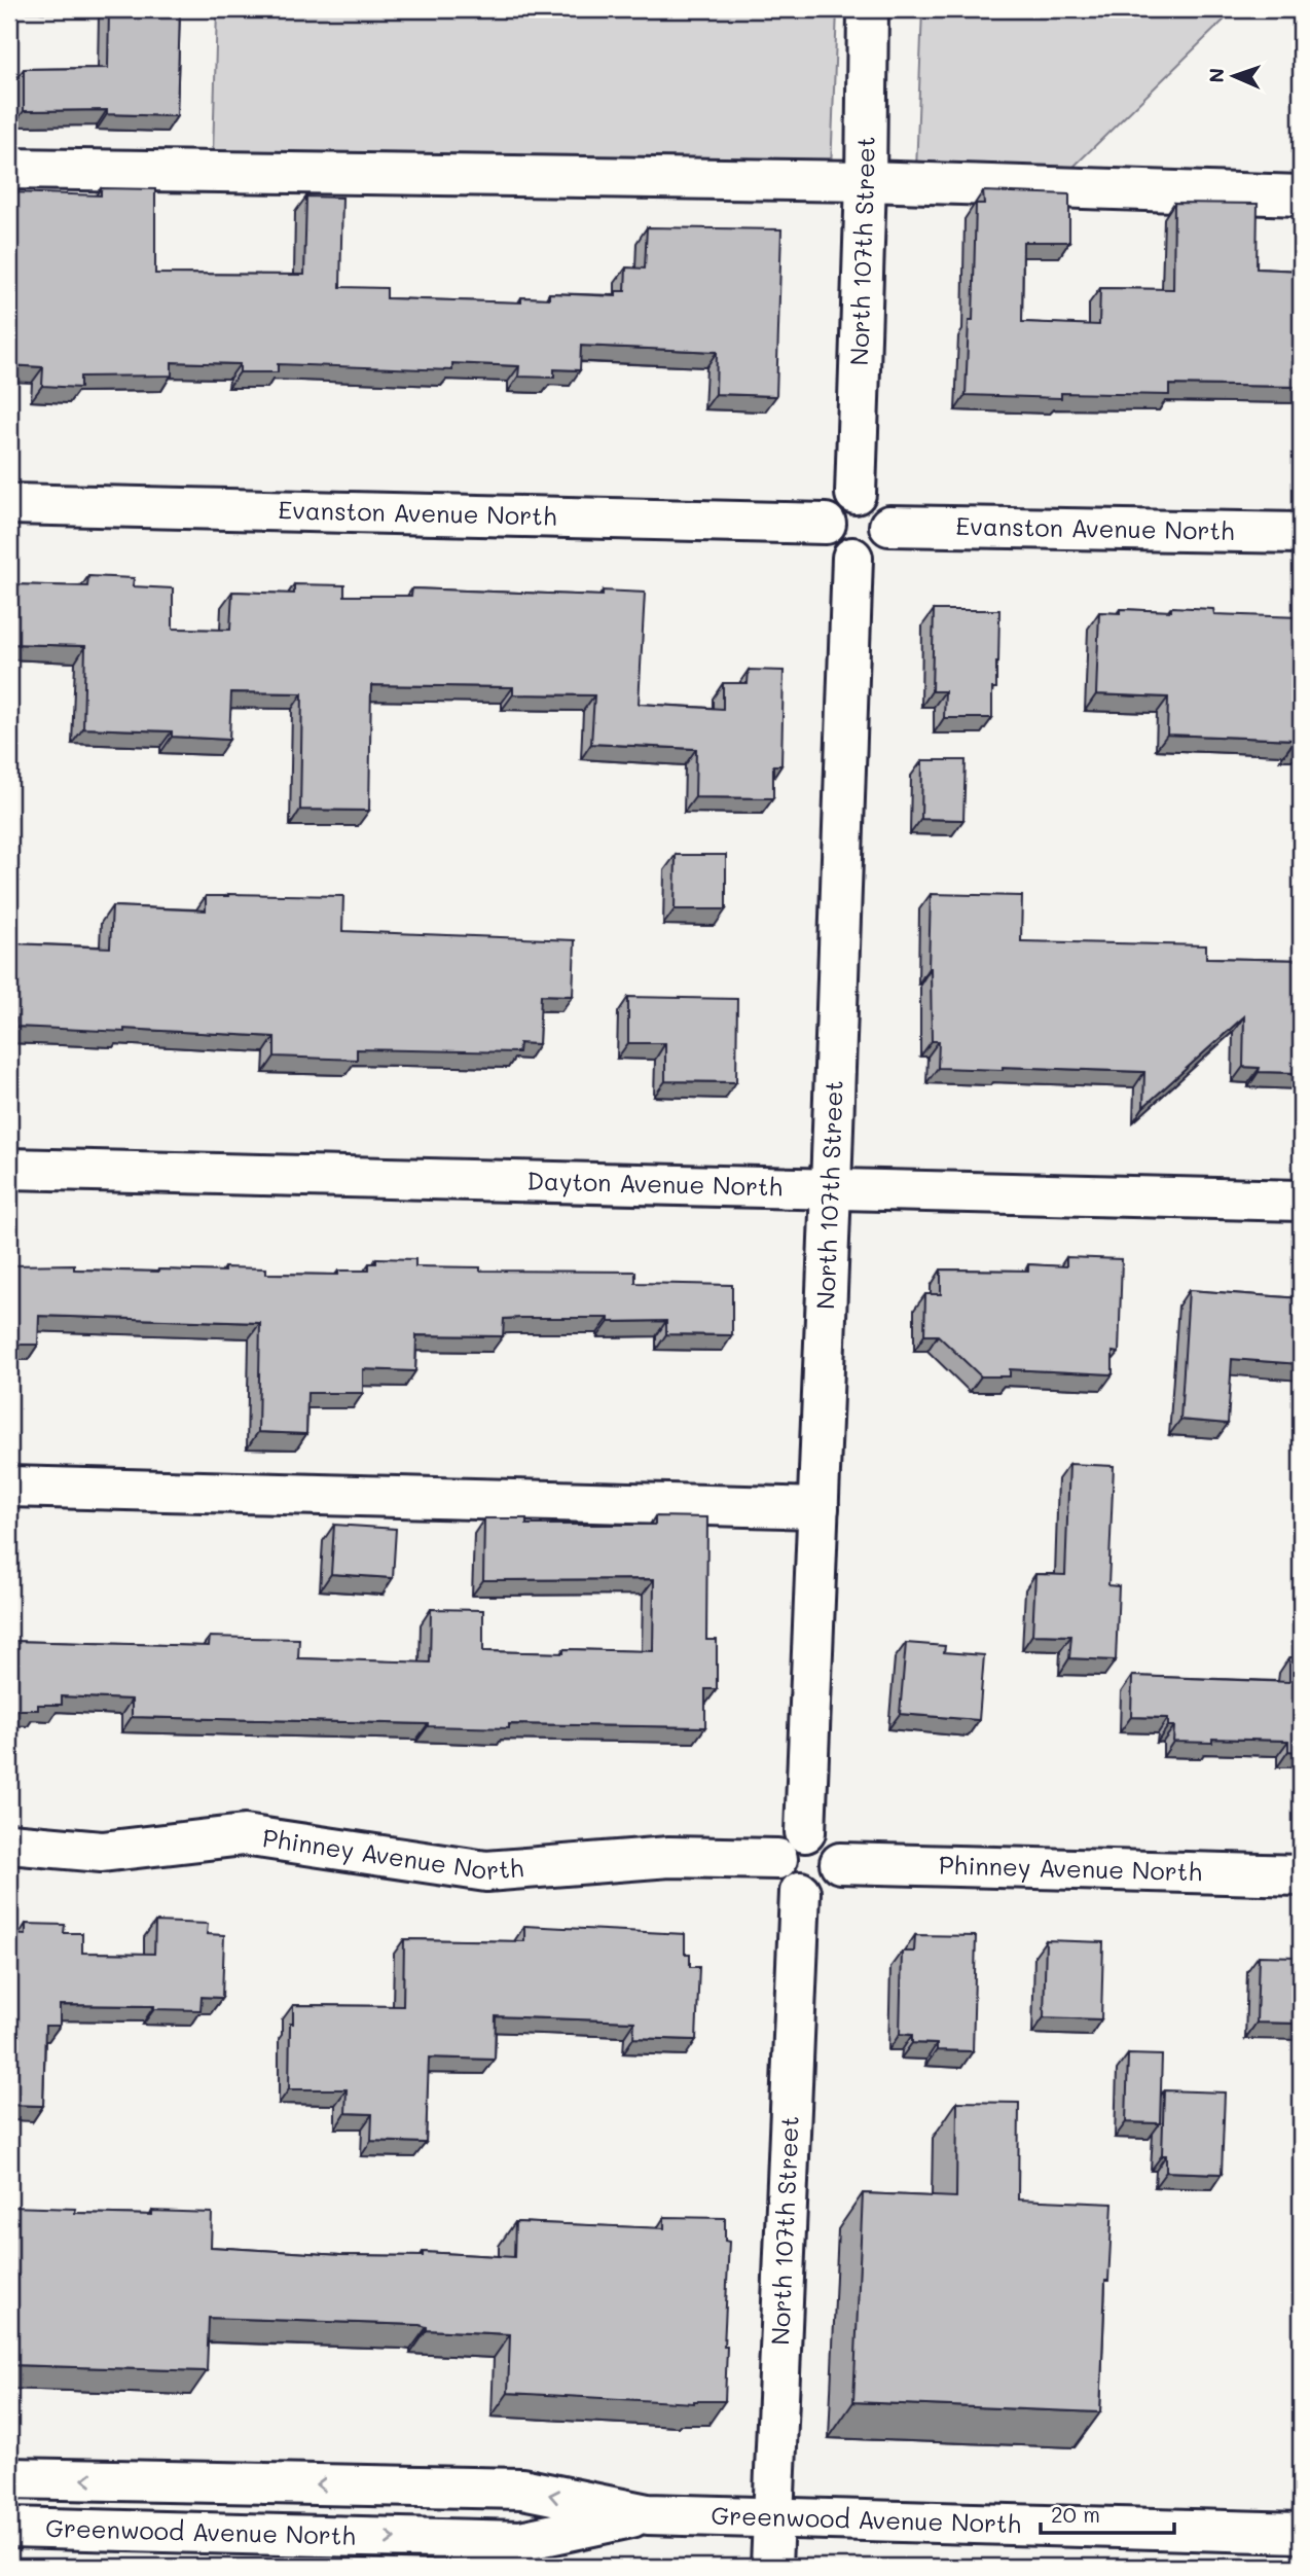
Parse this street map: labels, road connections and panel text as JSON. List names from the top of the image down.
{
  "streets": {
    "street": [
      "North 107th Street",
      "Evanston Avenue North",
      "Dayton Avenue North",
      "Phinney Avenue North",
      "Greenwood Avenue North"
    ]
  },
  "crossings": [
    ["North 107th Street", "Evanston Avenue North"],
    ["North 107th Street", "Dayton Avenue North"],
    ["North 107th Street", "Phinney Avenue North"],
    ["North 107th Street", "Greenwood Avenue North"]
  ],
  "scale_bar": "20 m",
  "north": "left"
}
